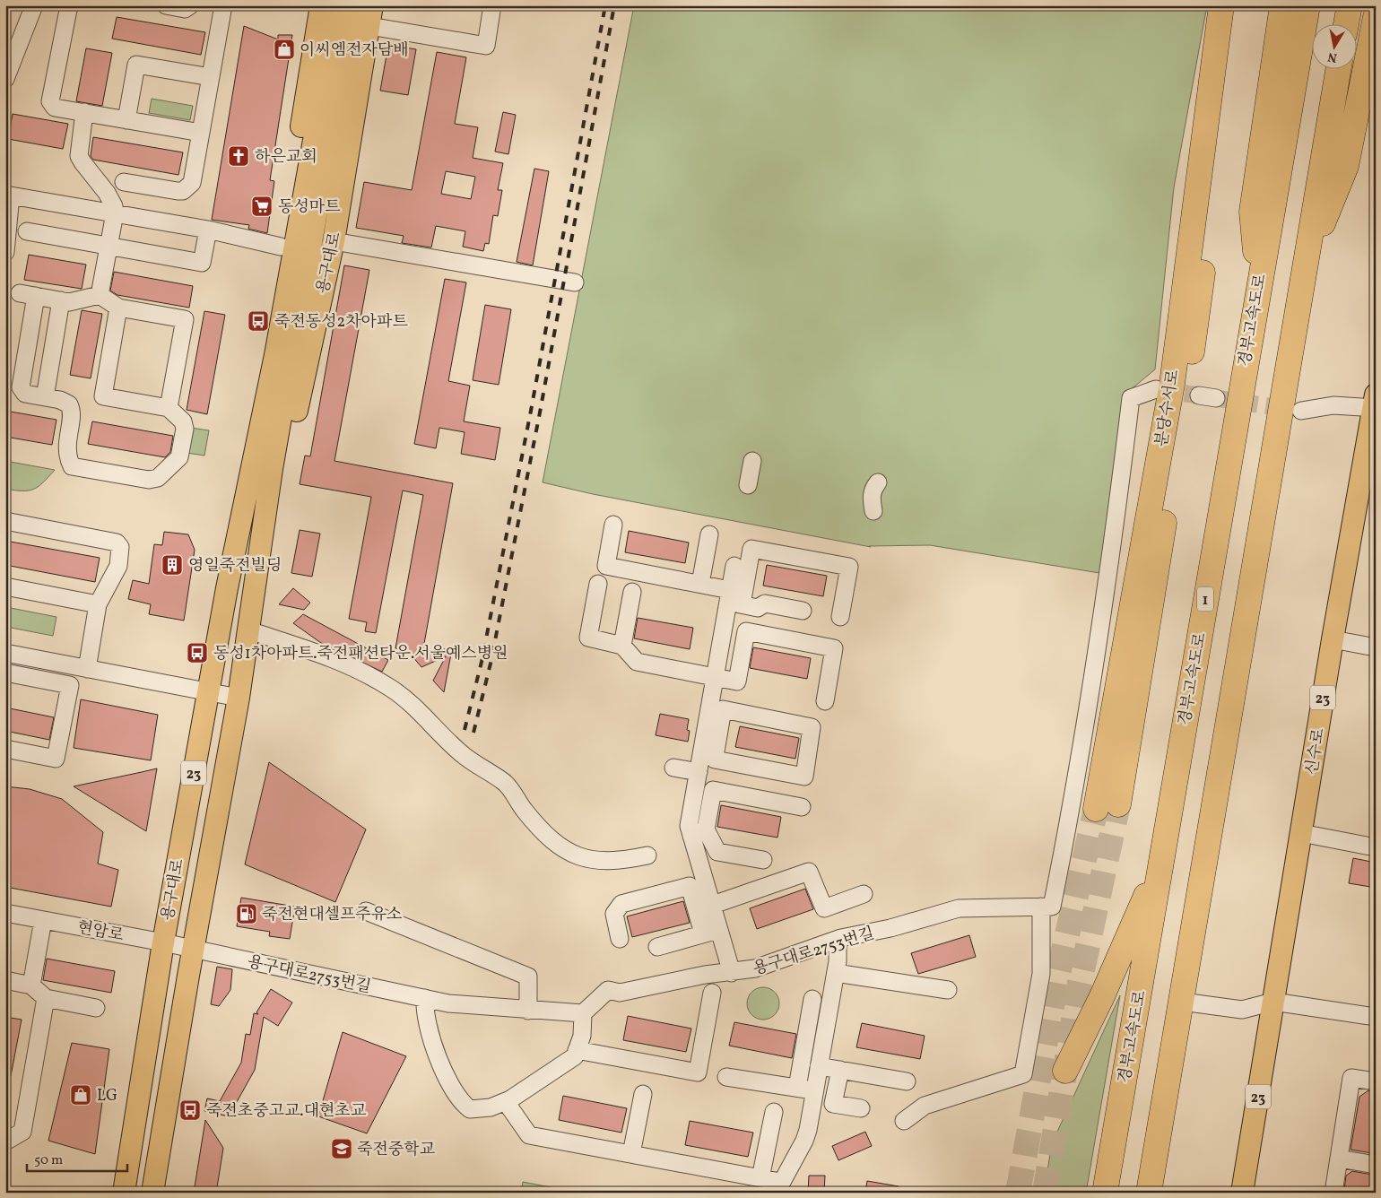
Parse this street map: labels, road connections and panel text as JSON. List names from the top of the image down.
{
  "streets": {
    "highway": ["경부고속도로", "분당수서로", "1"],
    "main road": ["용구대로", "23", "신수로"],
    "street": ["현암로", "용구대로2753번길"]
  },
  "crossings": [
    ["용구대로", "현암로"],
    ["용구대로", "용구대로2753번길"],
    ["23", "신수로"],
    ["현암로", "용구대로2753번길"]
  ],
  "places": {
    "shop": ["이씨엠전자담배", "LG"],
    "church": ["하은교회"],
    "supermarket": ["동성마트"],
    "bus stop": ["죽전동성2차아파트", "동성1차아파트.죽전패션타운.서울예스병원", "죽전초중고교.대현초교"],
    "building": ["영일죽전빌딩"],
    "fuel station": ["죽전현대셀프주유소"],
    "school or university": ["죽전중학교"]
  },
  "scale_bar": "50 m",
  "north": "bottom"
}
